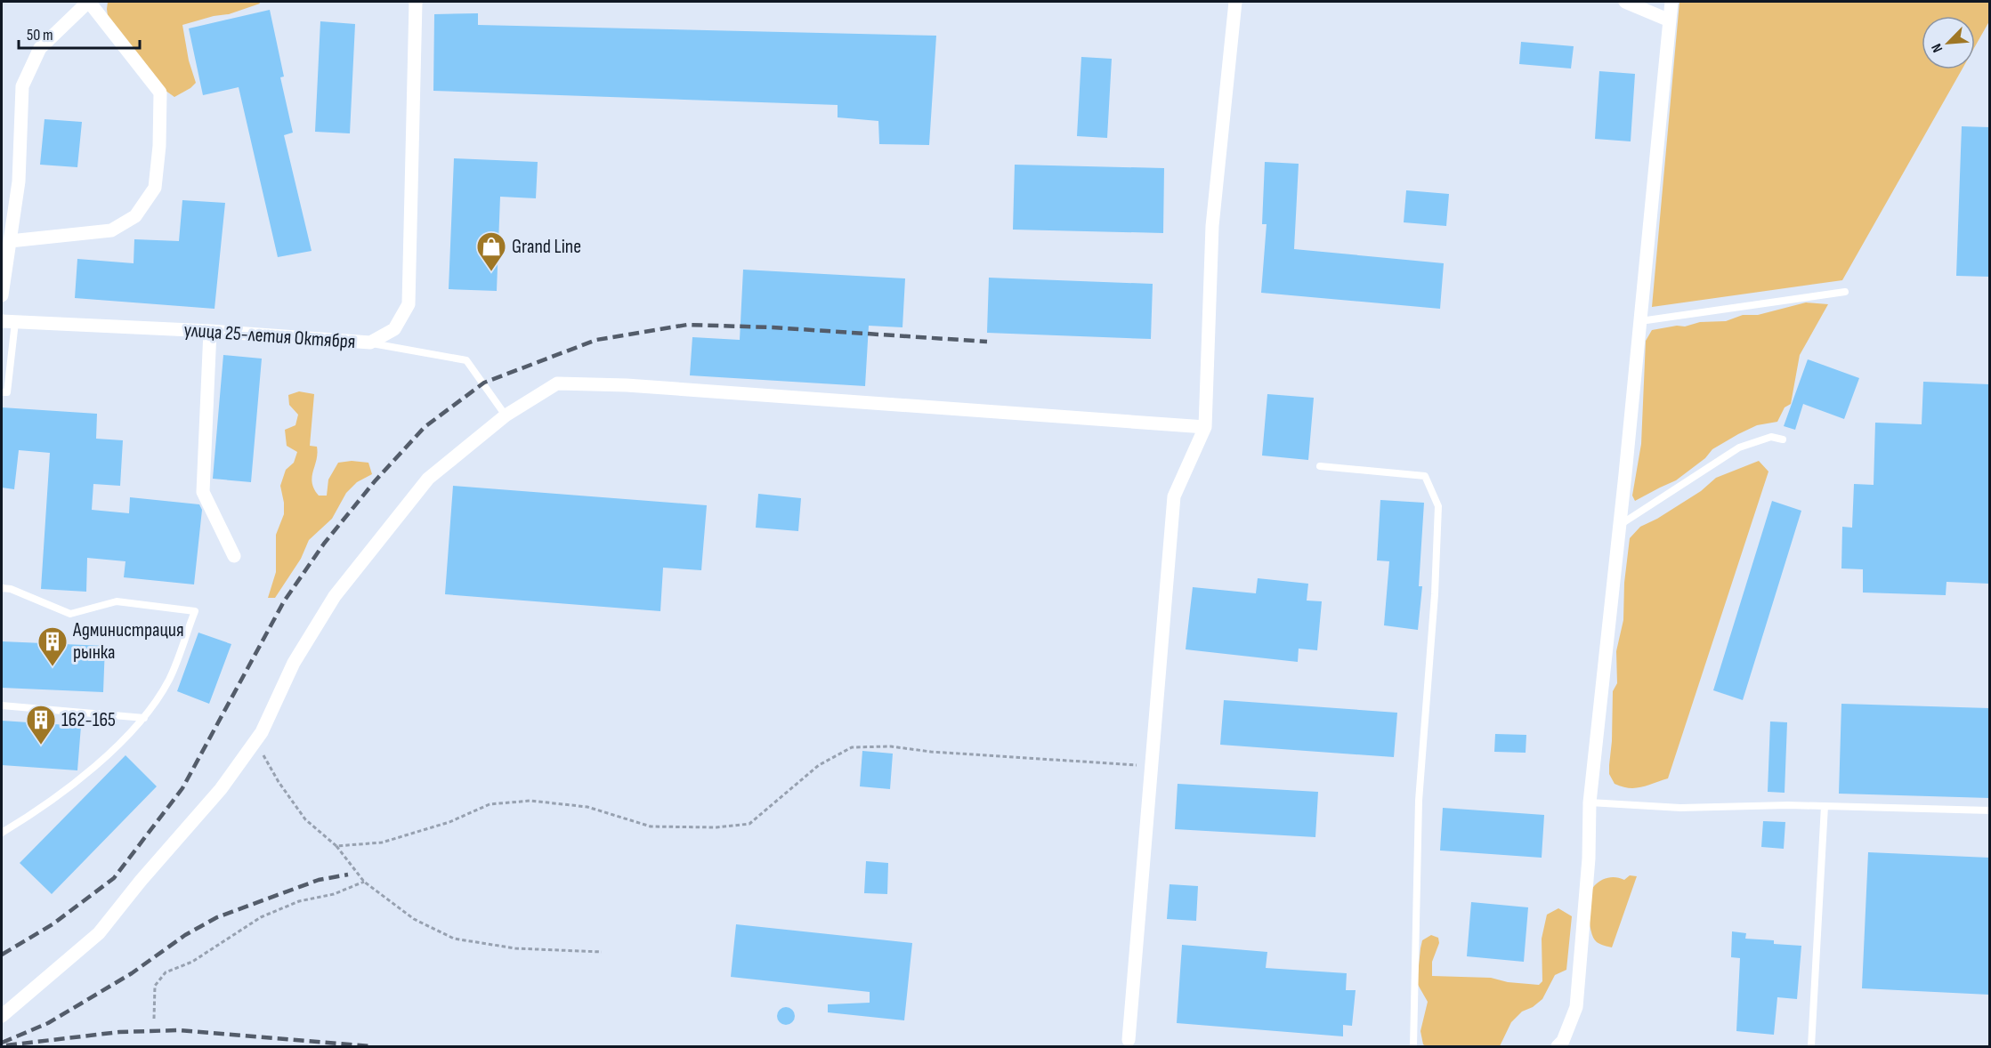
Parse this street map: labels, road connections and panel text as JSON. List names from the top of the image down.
{
  "streets": {
    "street": ["улица 25-летия Октября"]
  },
  "places": {
    "shop": ["Grand Line"],
    "building": ["Администрация рынка", "162-165"]
  },
  "scale_bar": "50 m",
  "north": "bottom left"
}
